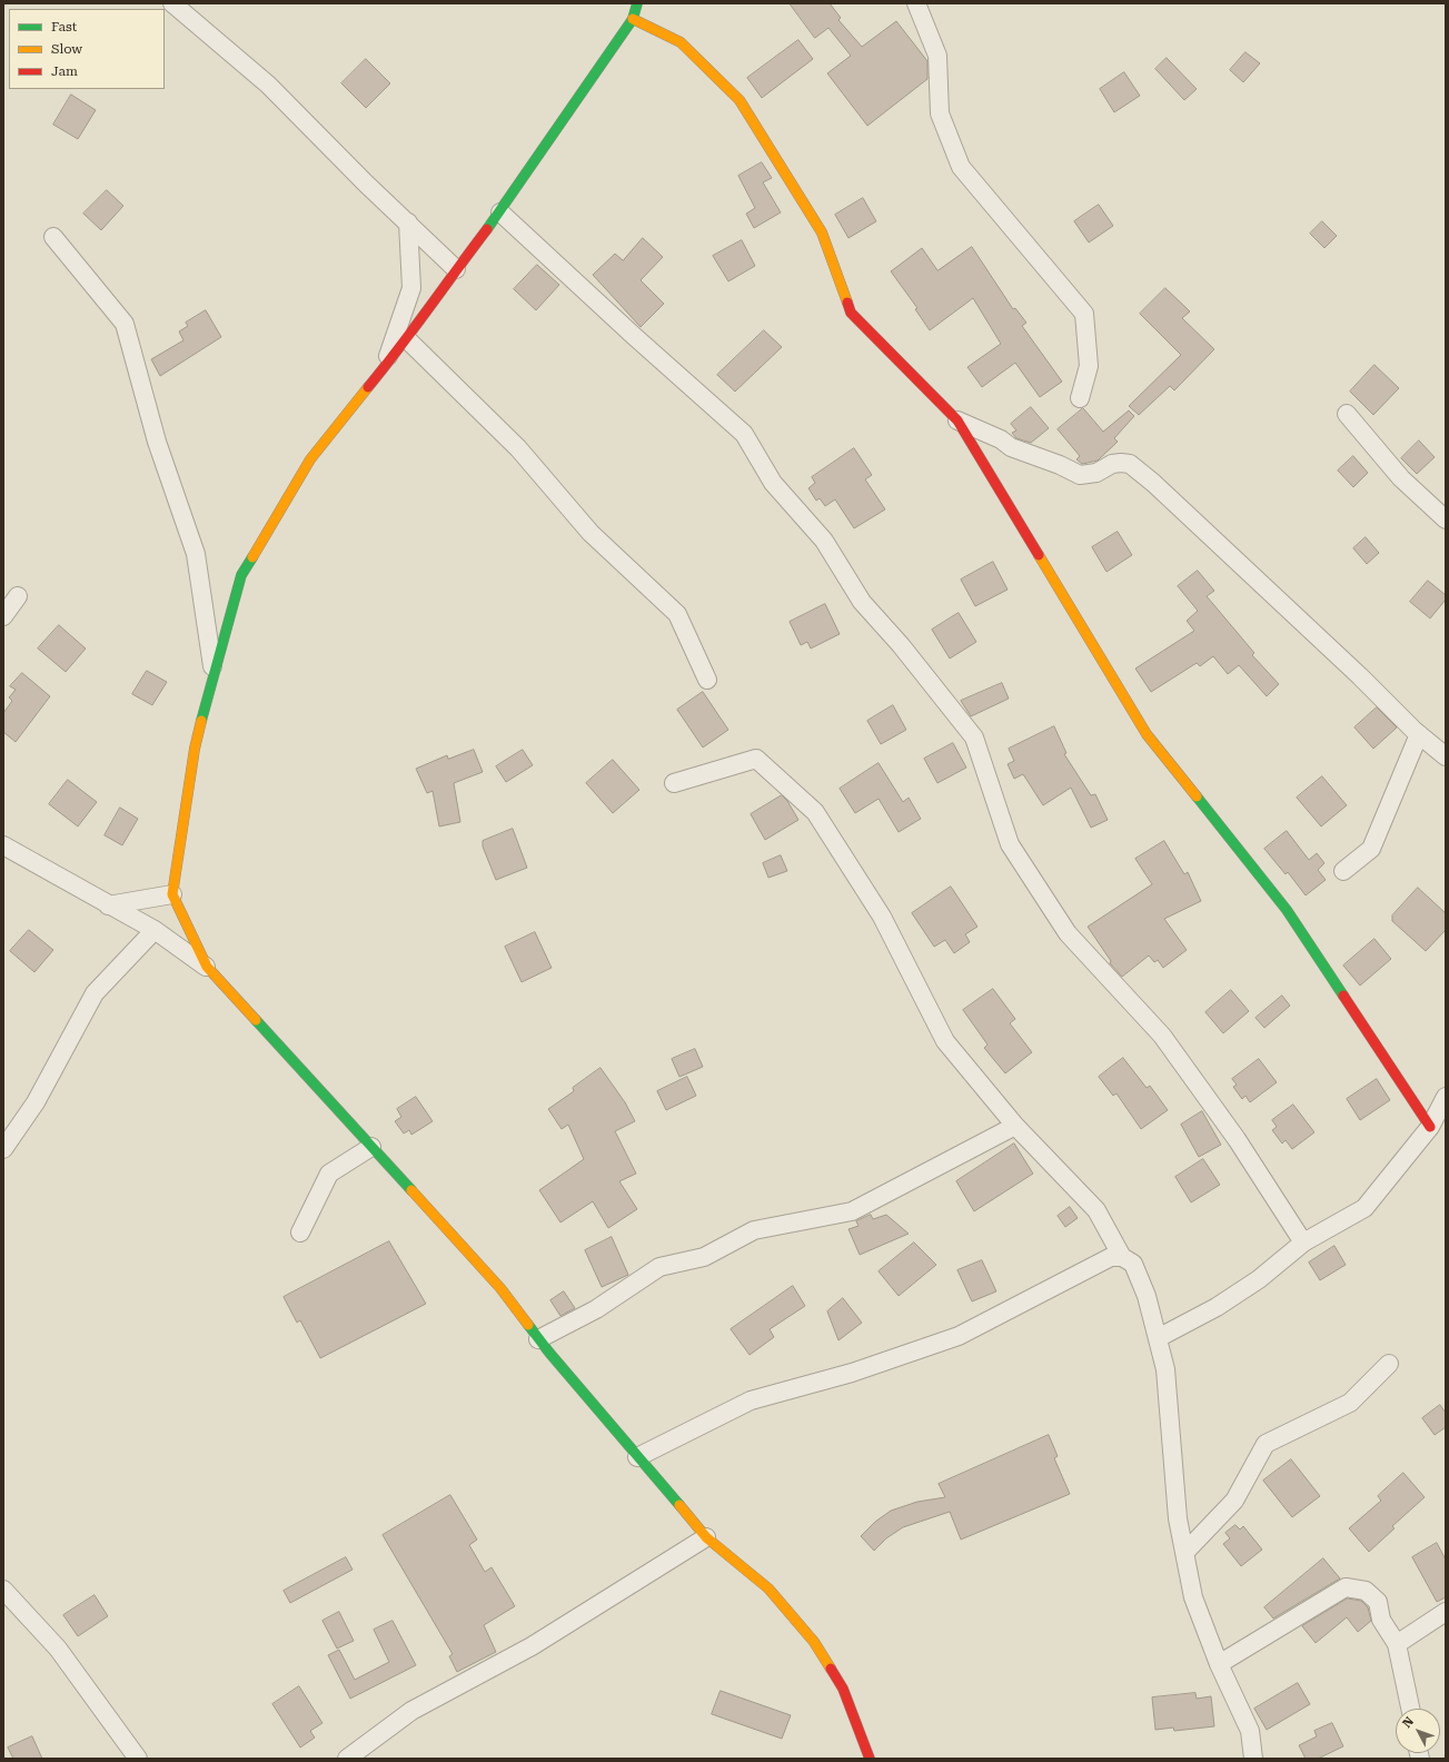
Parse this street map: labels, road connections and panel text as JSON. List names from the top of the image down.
{
  "legend": ["Fast", "Slow", "Jam"],
  "north": "top left"
}
